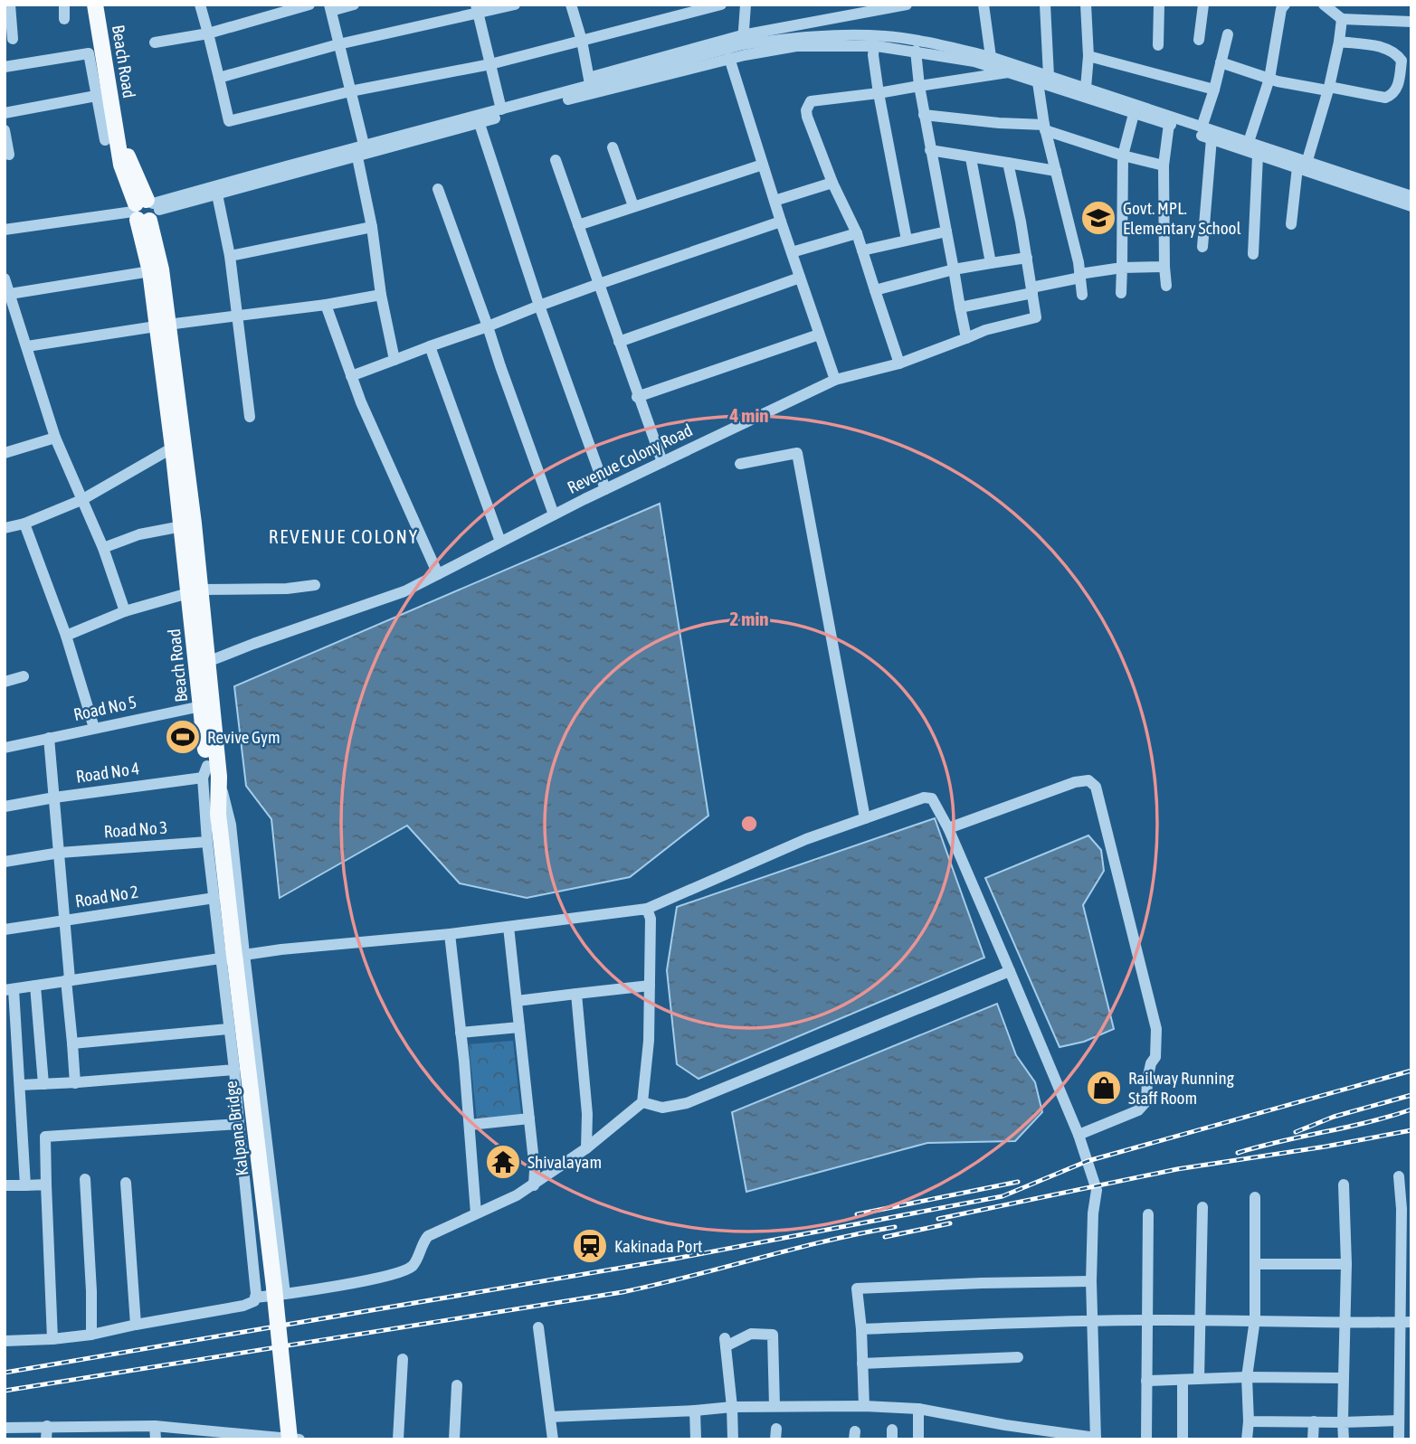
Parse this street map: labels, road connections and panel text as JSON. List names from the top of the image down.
{
  "streets": {
    "main road": ["Beach Road", "Kalpana Bridge"],
    "street": [
      "Revenue Colony Road",
      "Road No 5",
      "Road No 4",
      "Road No 3",
      "Road No 2"
    ]
  },
  "crossings": [
    ["Beach Road", "Revenue Colony Road"],
    ["Beach Road", "Road No 5"],
    ["Beach Road", "Road No 4"],
    ["Beach Road", "Kalpana Bridge"]
  ],
  "districts": ["REVENUE COLONY"],
  "places": {
    "school or university": ["Govt. MPL. Elementary School"],
    "sports": ["Revive Gym"],
    "shop": ["Railway Running Staff Room"],
    "temple": ["Shivalayam"],
    "station": ["Kakinada Port"]
  },
  "rings": ["4 min", "2 min"]
}
